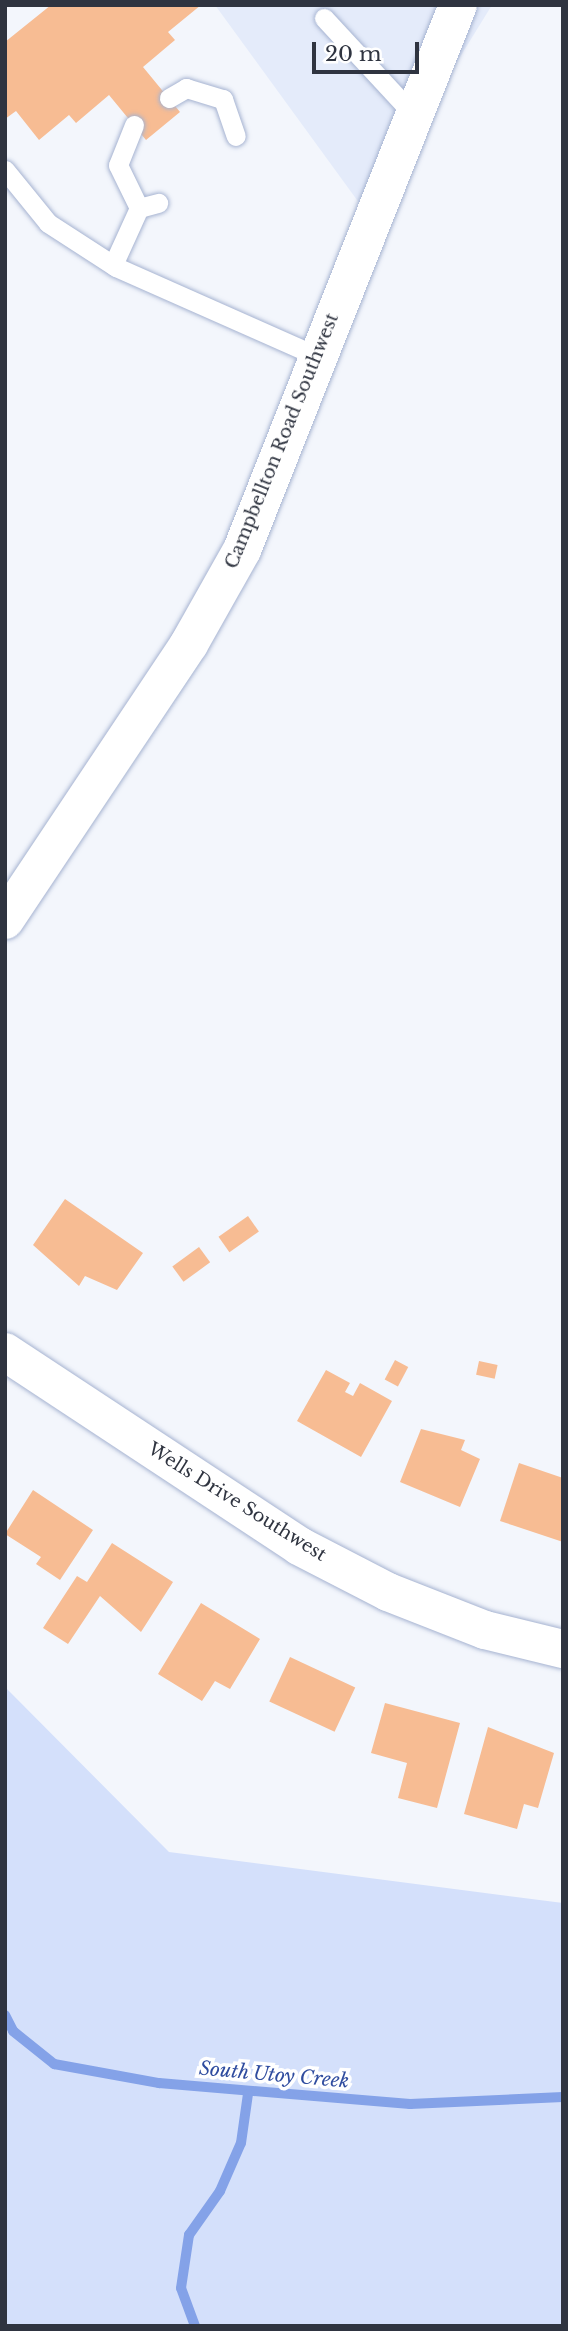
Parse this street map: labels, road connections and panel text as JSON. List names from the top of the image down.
{
  "streets": {
    "main road": ["Campbellton Road Southwest", "Wells Drive Southwest"]
  },
  "water": ["South Utoy Creek"],
  "scale_bar": "20 m"
}
